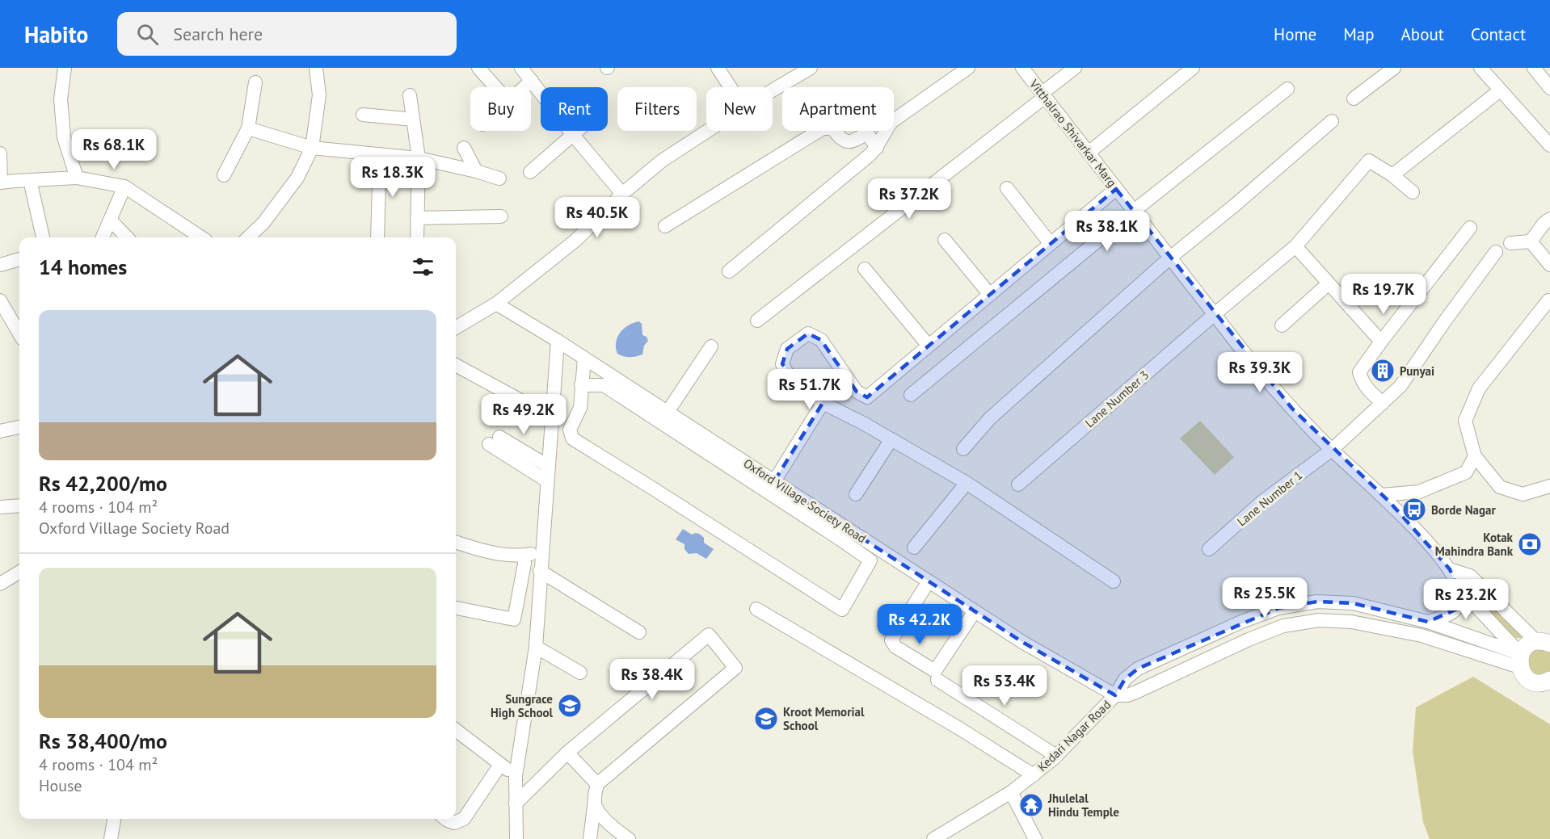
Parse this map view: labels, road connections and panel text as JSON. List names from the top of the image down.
{
  "streets": {
    "street": [
      "Vitthalrao Shivarkar Marg",
      "Lane Number 3",
      "Lane Number 1",
      "Oxford Village Society Road",
      "Kedari Nagar Road"
    ]
  },
  "crossings": [
    ["Vitthalrao Shivarkar Marg", "Lane Number 3"],
    ["Vitthalrao Shivarkar Marg", "Lane Number 1"],
    ["Oxford Village Society Road", "Kedari Nagar Road"]
  ],
  "places": {
    "building": ["Punyai"],
    "bus stop": ["Borde Nagar"],
    "bank": ["Kotak Mahindra Bank"],
    "school or university": ["Sungrace High School", "Kroot Memorial School"],
    "temple": ["Jhulelal Hindu Temple"]
  },
  "page": {
    "header": "Habito",
    "search": "Search here",
    "nav": [
      "Home",
      "Map",
      "About",
      "Contact"
    ],
    "chip": [
      "Buy",
      "Rent",
      "Filters",
      "New",
      "Apartment"
    ],
    "price": [
      "Rs 68.1K",
      "Rs 18.3K",
      "Rs 37.2K",
      "Rs 40.5K",
      "Rs 38.1K",
      "Rs 19.7K",
      "Rs 39.3K",
      "Rs 51.7K",
      "Rs 49.2K",
      "Rs 25.5K",
      "Rs 23.2K",
      "Rs 42.2K",
      "Rs 38.4K",
      "Rs 53.4K"
    ],
    "heading": "14 homes",
    "list": [
      {
        "name": "Rs 42,200/mo",
        "note": "4 rooms · 104 m² · Oxford Village Society Road"
      },
      {
        "name": "Rs 38,400/mo",
        "note": "4 rooms · 104 m² · House"
      }
    ]
  }
}
